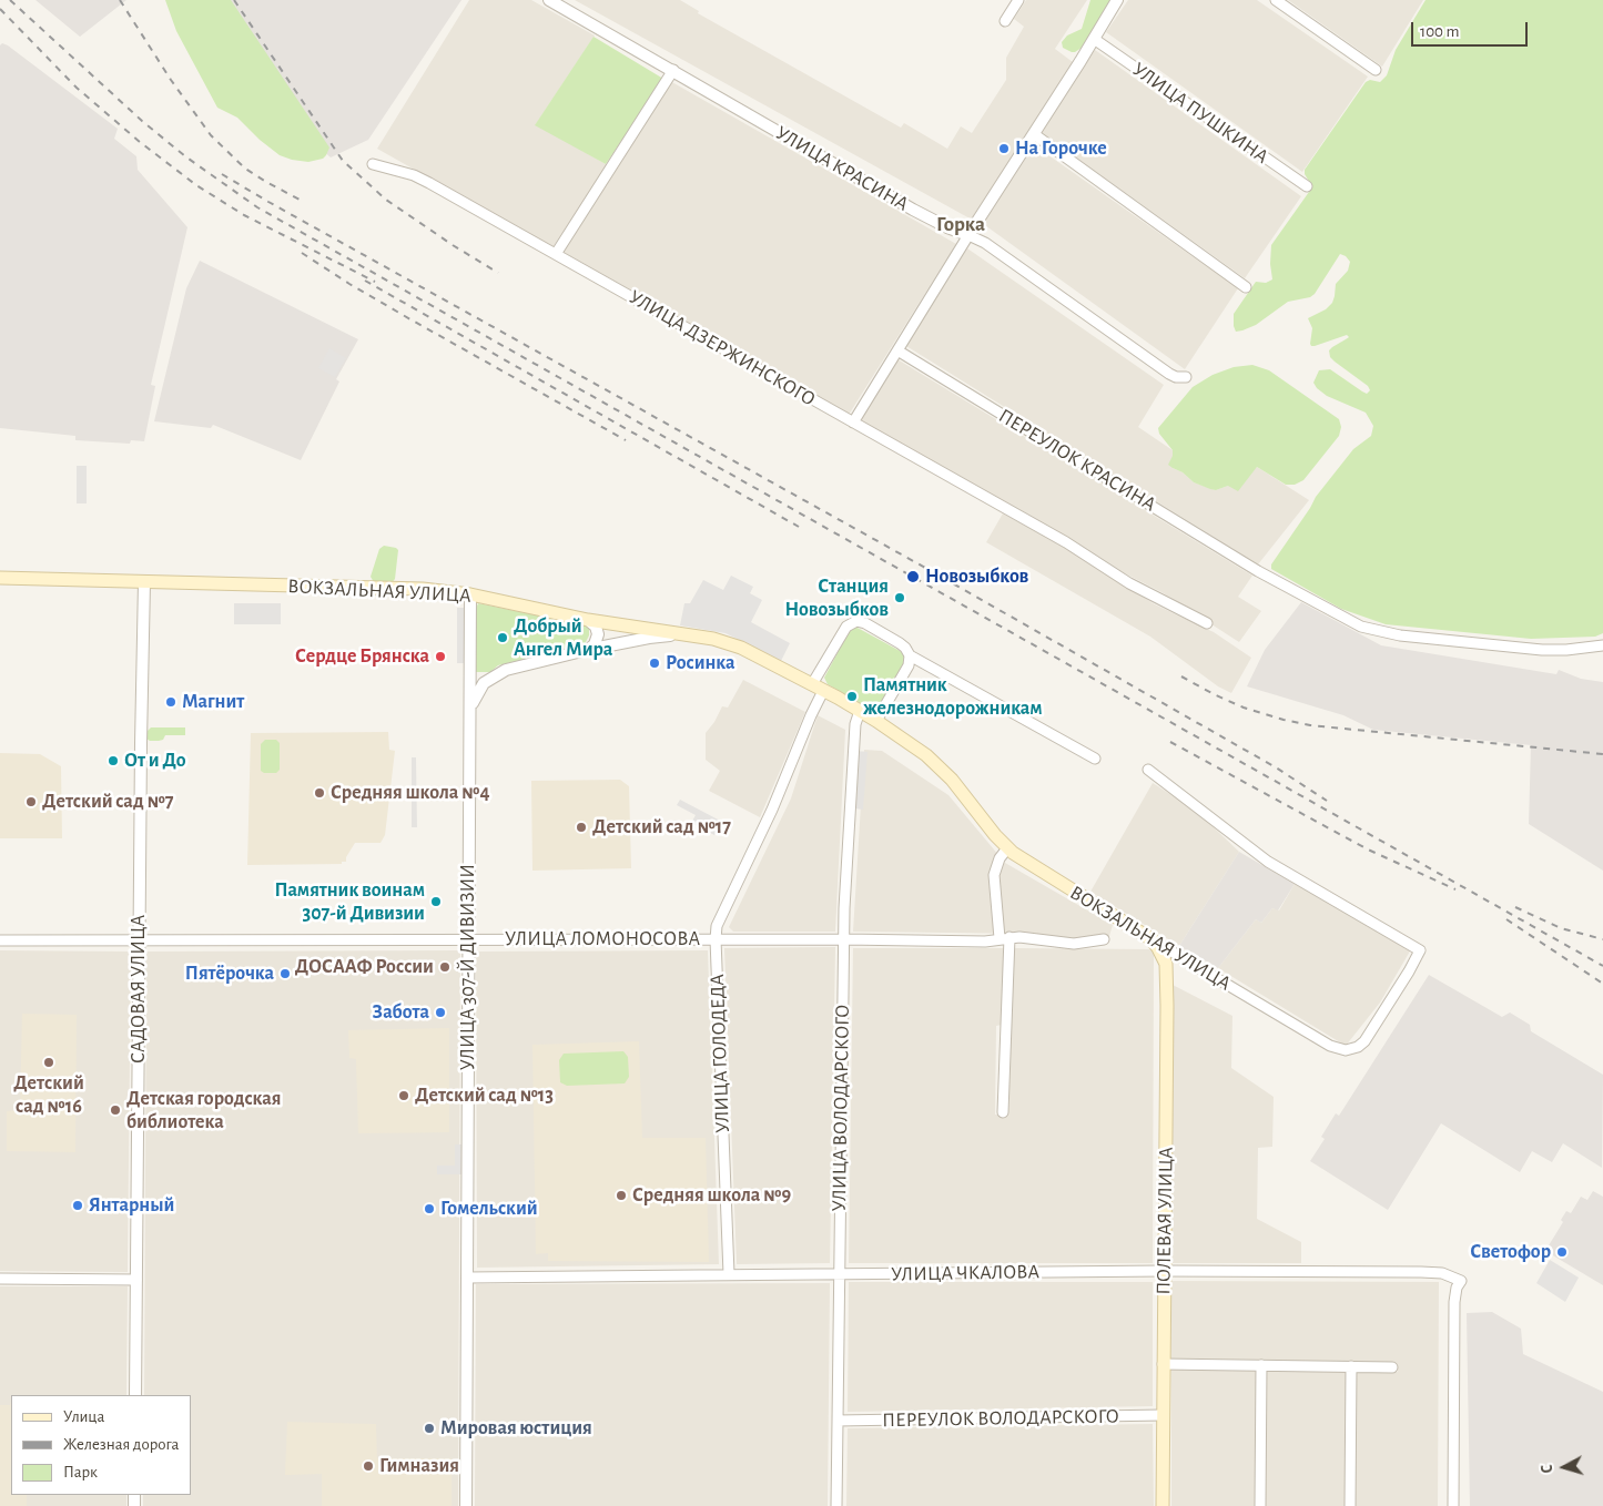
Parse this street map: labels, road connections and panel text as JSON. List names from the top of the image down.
{
  "streets": {
    "main road": ["ВОКЗАЛЬНАЯ УЛИЦА", "ПОЛЕВАЯ УЛИЦА"],
    "street": [
      "УЛИЦА ПУШКИНА",
      "УЛИЦА КРАСИНА",
      "УЛИЦА ДЗЕРЖИНСКОГО",
      "ПЕРЕУЛОК КРАСИНА",
      "УЛИЦА ЛОМОНОСОВА",
      "УЛИЦА 307-Й ДИВИЗИИ",
      "САДОВАЯ УЛИЦА",
      "УЛИЦА ГОЛОДЕДА",
      "УЛИЦА ВОЛОДАРСКОГО",
      "УЛИЦА ЧКАЛОВА",
      "ПЕРЕУЛОК ВОЛОДАРСКОГО"
    ]
  },
  "crossings": [
    ["ВОКЗАЛЬНАЯ УЛИЦА", "УЛИЦА 307-Й ДИВИЗИИ"],
    ["ВОКЗАЛЬНАЯ УЛИЦА", "САДОВАЯ УЛИЦА"],
    ["ВОКЗАЛЬНАЯ УЛИЦА", "УЛИЦА ГОЛОДЕДА"],
    ["ВОКЗАЛЬНАЯ УЛИЦА", "УЛИЦА ВОЛОДАРСКОГО"],
    ["ВОКЗАЛЬНАЯ УЛИЦА", "ПОЛЕВАЯ УЛИЦА"],
    ["УЛИЦА ЛОМОНОСОВА", "УЛИЦА 307-Й ДИВИЗИИ"],
    ["УЛИЦА ЛОМОНОСОВА", "САДОВАЯ УЛИЦА"],
    ["УЛИЦА ЛОМОНОСОВА", "УЛИЦА ГОЛОДЕДА"],
    ["УЛИЦА ЛОМОНОСОВА", "УЛИЦА ВОЛОДАРСКОГО"],
    ["УЛИЦА 307-Й ДИВИЗИИ", "УЛИЦА ЧКАЛОВА"],
    ["УЛИЦА ГОЛОДЕДА", "УЛИЦА ЧКАЛОВА"],
    ["УЛИЦА ВОЛОДАРСКОГО", "УЛИЦА ЧКАЛОВА"],
    ["УЛИЦА ВОЛОДАРСКОГО", "ПЕРЕУЛОК ВОЛОДАРСКОГО"],
    ["ПОЛЕВАЯ УЛИЦА", "УЛИЦА ЧКАЛОВА"],
    ["ПОЛЕВАЯ УЛИЦА", "ПЕРЕУЛОК ВОЛОДАРСКОГО"]
  ],
  "districts": ["Горка"],
  "places": [
    "На Горочке",
    "Новозыбков",
    "Станция Новозыбков",
    "Добрый Ангел Мира",
    "Сердце Брянска",
    "Росинка",
    "Памятник железнодорожникам",
    "Магнит",
    "От и До",
    "Средняя школа №4",
    "Детский сад №7",
    "Детский сад №17",
    "Памятник воинам 307-й Дивизии",
    "ДОСААФ России",
    "Пятёрочка",
    "Забота",
    "Детский сад №16",
    "Детский сад №13",
    "Детская городская библиотека",
    "Средняя школа №9",
    "Янтарный",
    "Гомельский",
    "Светофор",
    "Мировая юстиция",
    "Гимназия"
  ],
  "legend": ["Улица", "Железная дорога", "Парк"],
  "scale_bar": "100 m",
  "north": "left"
}
